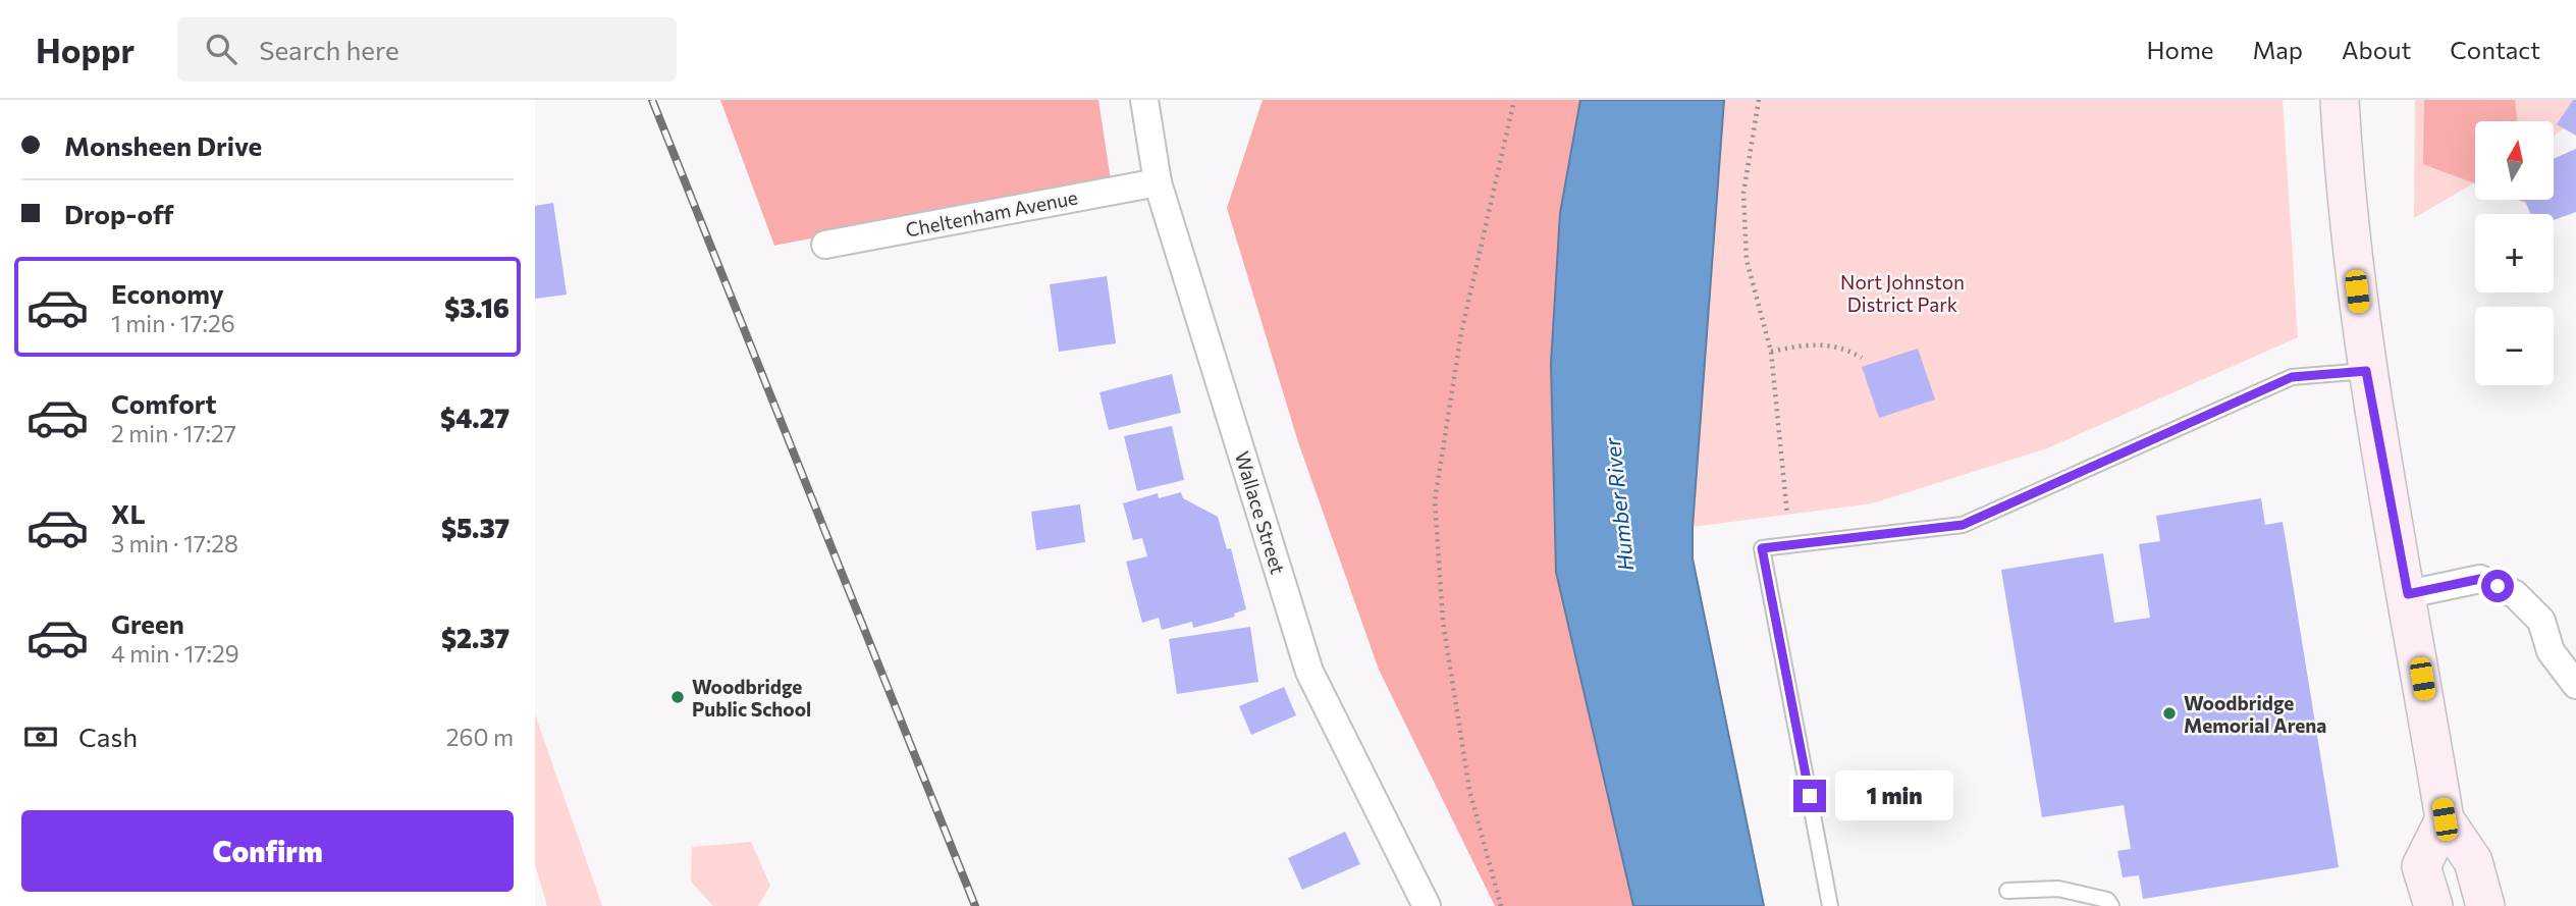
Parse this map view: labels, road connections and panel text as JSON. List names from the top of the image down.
{
  "streets": {
    "street": ["Cheltenham Avenue", "Wallace Street"]
  },
  "crossings": [
    ["Cheltenham Avenue", "Wallace Street"]
  ],
  "water": ["Humber River"],
  "parks": ["Nort Johnston District Park"],
  "places": ["Woodbridge Public School", "Woodbridge Memorial Arena"],
  "north": "top",
  "page": {
    "header": "Hoppr",
    "search": "Search here",
    "nav": [
      "Home",
      "Map",
      "About",
      "Contact"
    ],
    "banner": ["Monsheen Drive", "Drop-off"],
    "map_buttons": ["+", "−"],
    "list": [
      {
        "name": "Economy",
        "note": "1 min · 17:26",
        "value": "$3.16"
      },
      {
        "name": "Comfort",
        "note": "2 min · 17:27",
        "value": "$4.27"
      },
      {
        "name": "XL",
        "note": "3 min · 17:28",
        "value": "$5.37"
      },
      {
        "name": "Green",
        "note": "4 min · 17:29",
        "value": "$2.37"
      }
    ],
    "pay": ["Cash", "260 m"],
    "bubble": "1 min",
    "buttons": "Confirm"
  }
}
